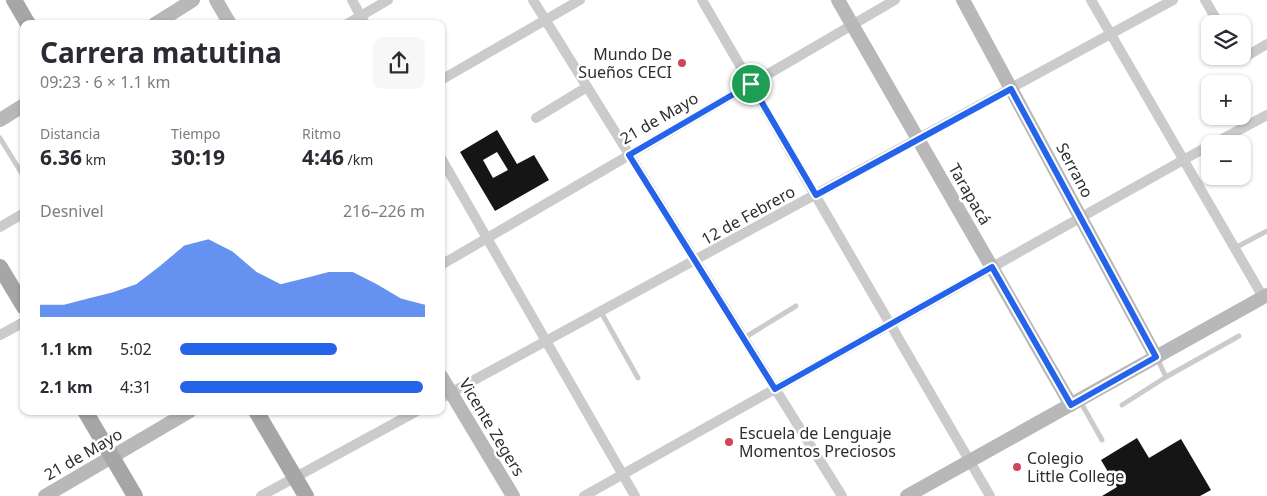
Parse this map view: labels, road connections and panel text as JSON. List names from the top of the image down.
{
  "streets": {
    "street": [
      "21 de Mayo",
      "Serrano",
      "Tarapacá",
      "12 de Febrero",
      "Vicente Zegers"
    ]
  },
  "crossings": [
    ["21 de Mayo", "Tarapacá"],
    ["Serrano", "12 de Febrero"],
    ["Tarapacá", "12 de Febrero"],
    ["12 de Febrero", "Vicente Zegers"]
  ],
  "places": ["Mundo De Sueños CECI", "Escuela de Lenguaje Momentos Preciosos", "Colegio Little College"],
  "page": {
    "map_buttons": ["+", "−"],
    "heading": ["Carrera matutina", "09:23 · 6 × 1.1 km"],
    "stats": [
      ["Distancia", "6.36 km"],
      ["Tiempo", "30:19"],
      ["Ritmo", "4:46 /km"]
    ],
    "chart": ["Desnivel", "216–226 m"],
    "list": [
      {
        "name": "1.1 km",
        "note": "5:02"
      },
      {
        "name": "2.1 km",
        "note": "4:31"
      }
    ]
  }
}
